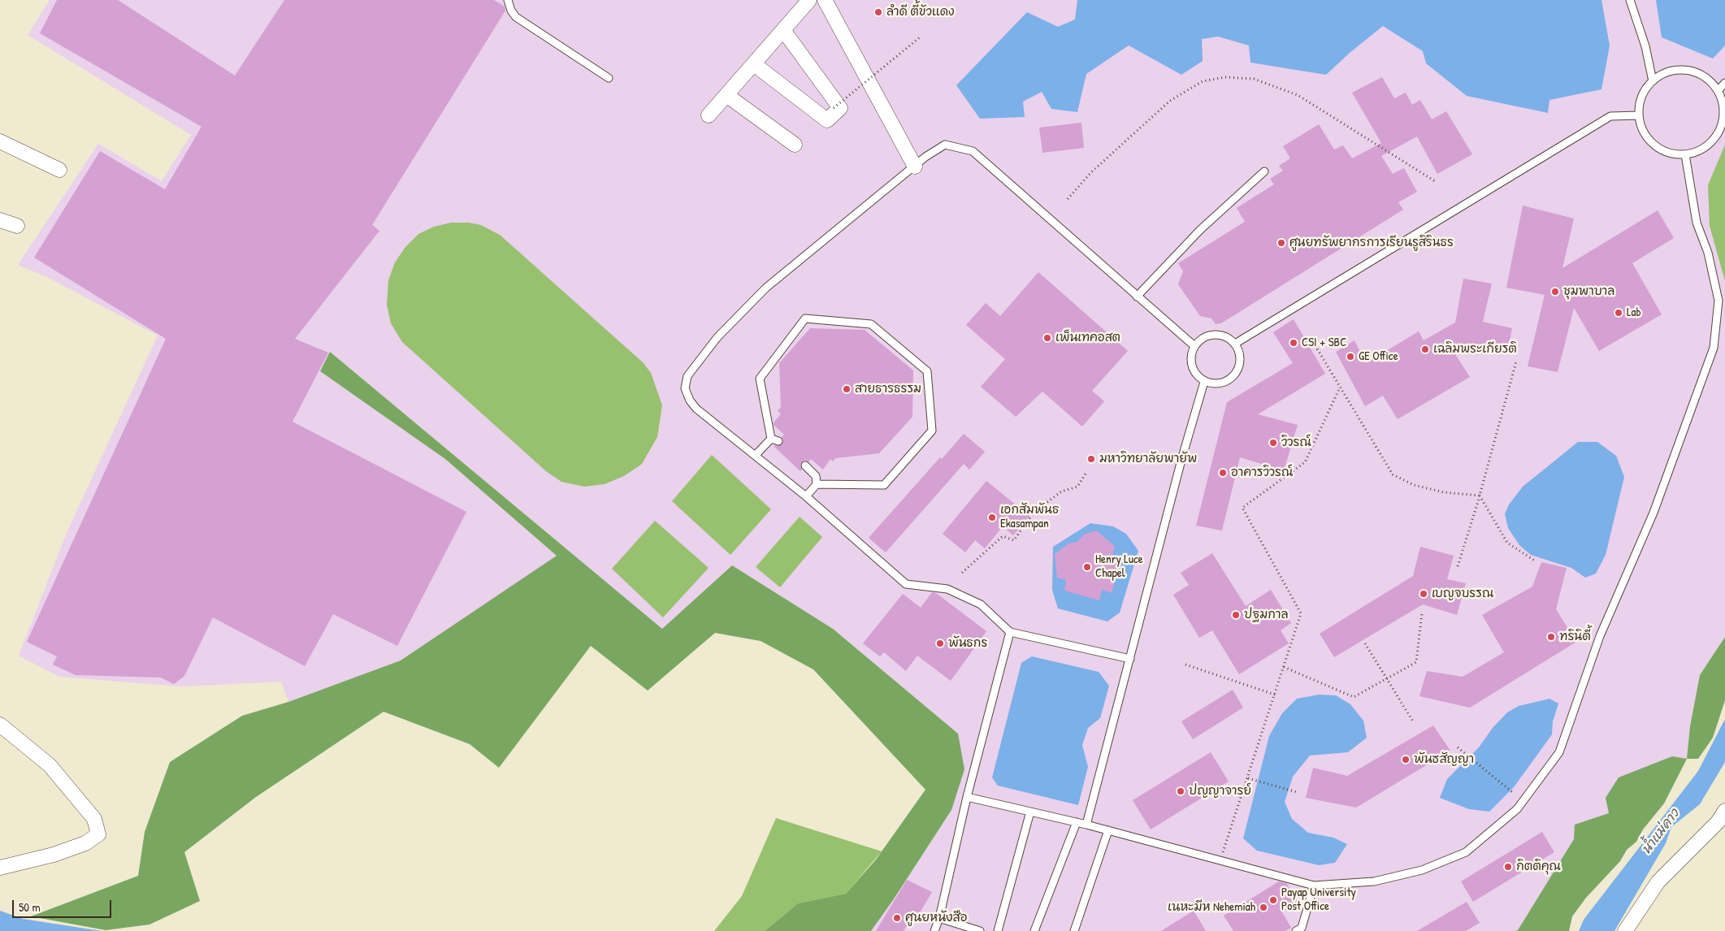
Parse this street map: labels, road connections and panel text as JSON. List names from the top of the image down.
{
  "water": ["น้ำแม่คาว"],
  "places": [
    "ลำดี ตี้ขัวแดง",
    "ศูนยทรัพยากรการเรียนรูสิรินธร",
    "ชุมพาบาล",
    "Lab",
    "เพ็นเทคอสต",
    "CSI + SBC",
    "เฉลิมพระเกียรติ",
    "GE Office",
    "สายธารธรรม",
    "วิวรณ์",
    "มหาวิทยาลัยพายัพ",
    "อาคารวิวรณ์",
    "เอกสัมพันธ Ekasampan",
    "Henry Luce Chapel",
    "เบญจบรรณ",
    "ปฐมกาล",
    "ทรินิตี้",
    "พันธกร",
    "พันธสัญญา",
    "ปญญาจารย์",
    "กิตติคุณ",
    "Payap University Post Office",
    "เนหะมีห Nehemiah",
    "ศูนยหนังสือ"
  ],
  "scale_bar": "50 m"
}
